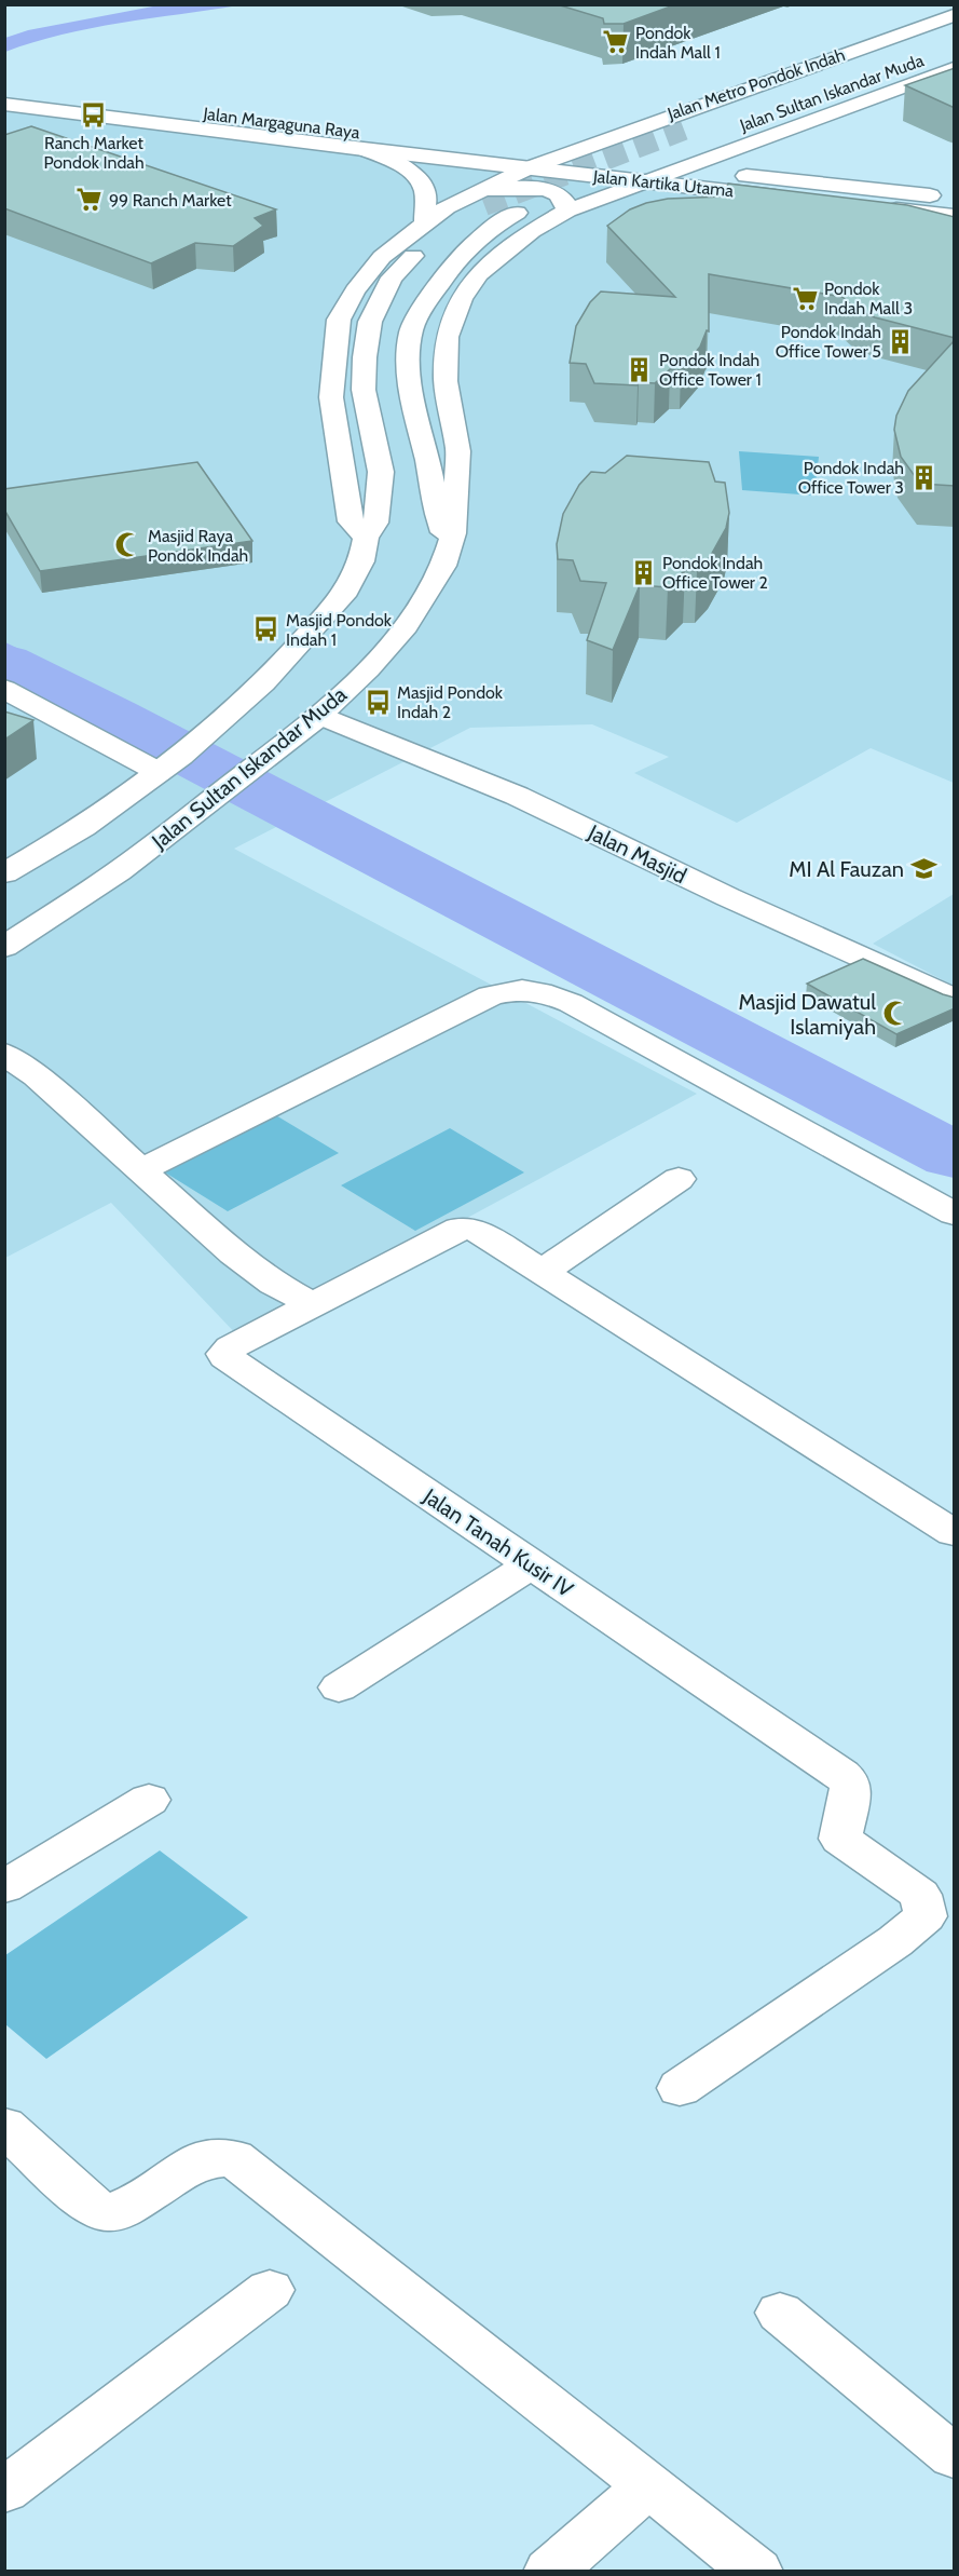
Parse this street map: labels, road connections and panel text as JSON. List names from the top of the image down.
{
  "streets": {
    "main road": [
      "Jalan Metro Pondok Indah",
      "Jalan Sultan Iskandar Muda",
      "Jalan Margaguna Raya",
      "Jalan Kartika Utama",
      "Jalan Masjid",
      "Jalan Tanah Kusir IV"
    ]
  },
  "crossings": [
    ["Jalan Metro Pondok Indah", "Jalan Sultan Iskandar Muda"],
    ["Jalan Metro Pondok Indah", "Jalan Margaguna Raya"],
    ["Jalan Metro Pondok Indah", "Jalan Kartika Utama"],
    ["Jalan Sultan Iskandar Muda", "Jalan Kartika Utama"],
    ["Jalan Sultan Iskandar Muda", "Jalan Masjid"],
    ["Jalan Margaguna Raya", "Jalan Kartika Utama"]
  ],
  "places": {
    "supermarket": ["Pondok Indah Mall 1", "99 Ranch Market", "Pondok Indah Mall 3"],
    "bus stop": ["Ranch Market Pondok Indah", "Masjid Pondok Indah 1", "Masjid Pondok Indah 2"],
    "building": [
      "Pondok Indah Office Tower 5",
      "Pondok Indah Office Tower 1",
      "Pondok Indah Office Tower 3",
      "Pondok Indah Office Tower 2"
    ],
    "mosque": ["Masjid Raya Pondok Indah", "Masjid Dawatul Islamiyah"],
    "school or university": ["MI Al Fauzan"]
  }
}
